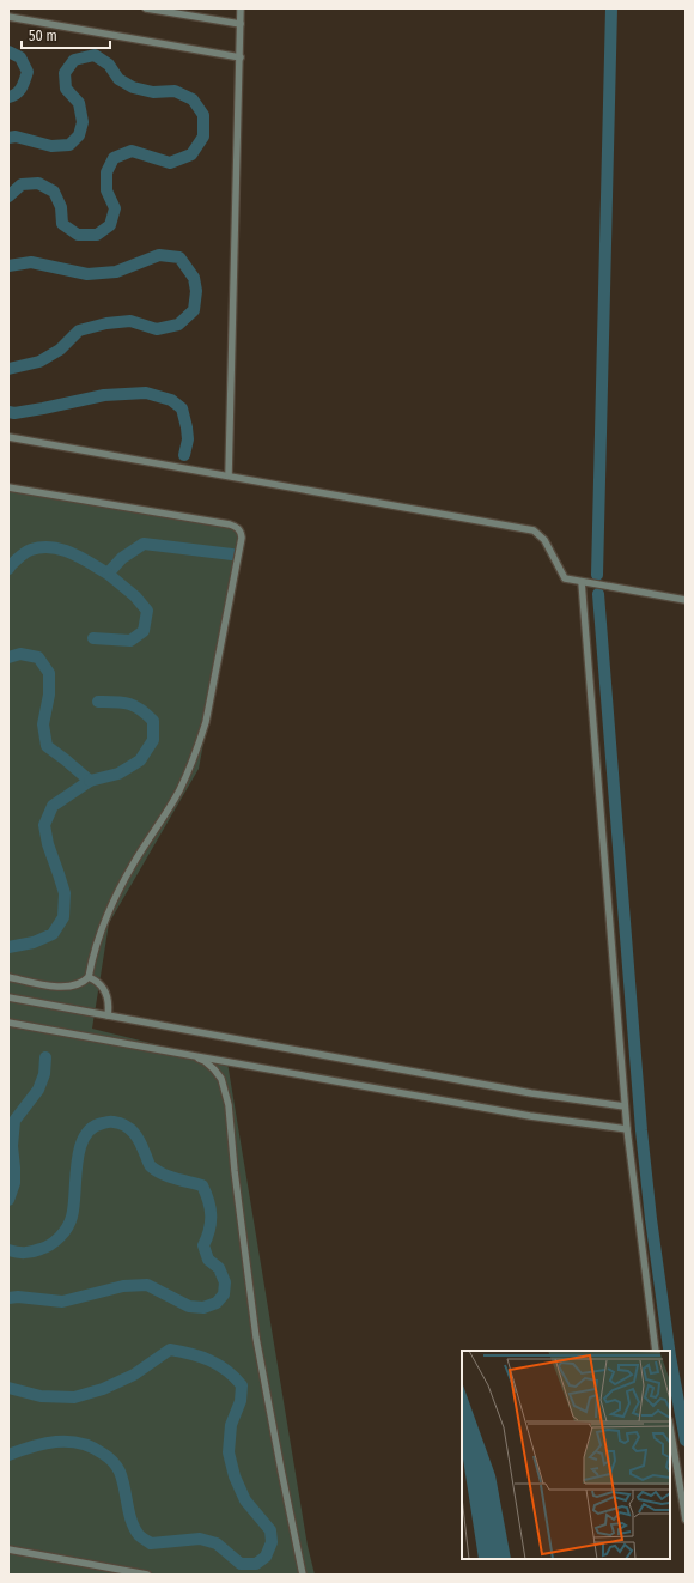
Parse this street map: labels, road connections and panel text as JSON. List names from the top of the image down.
{
  "scale_bar": "50 m"
}
